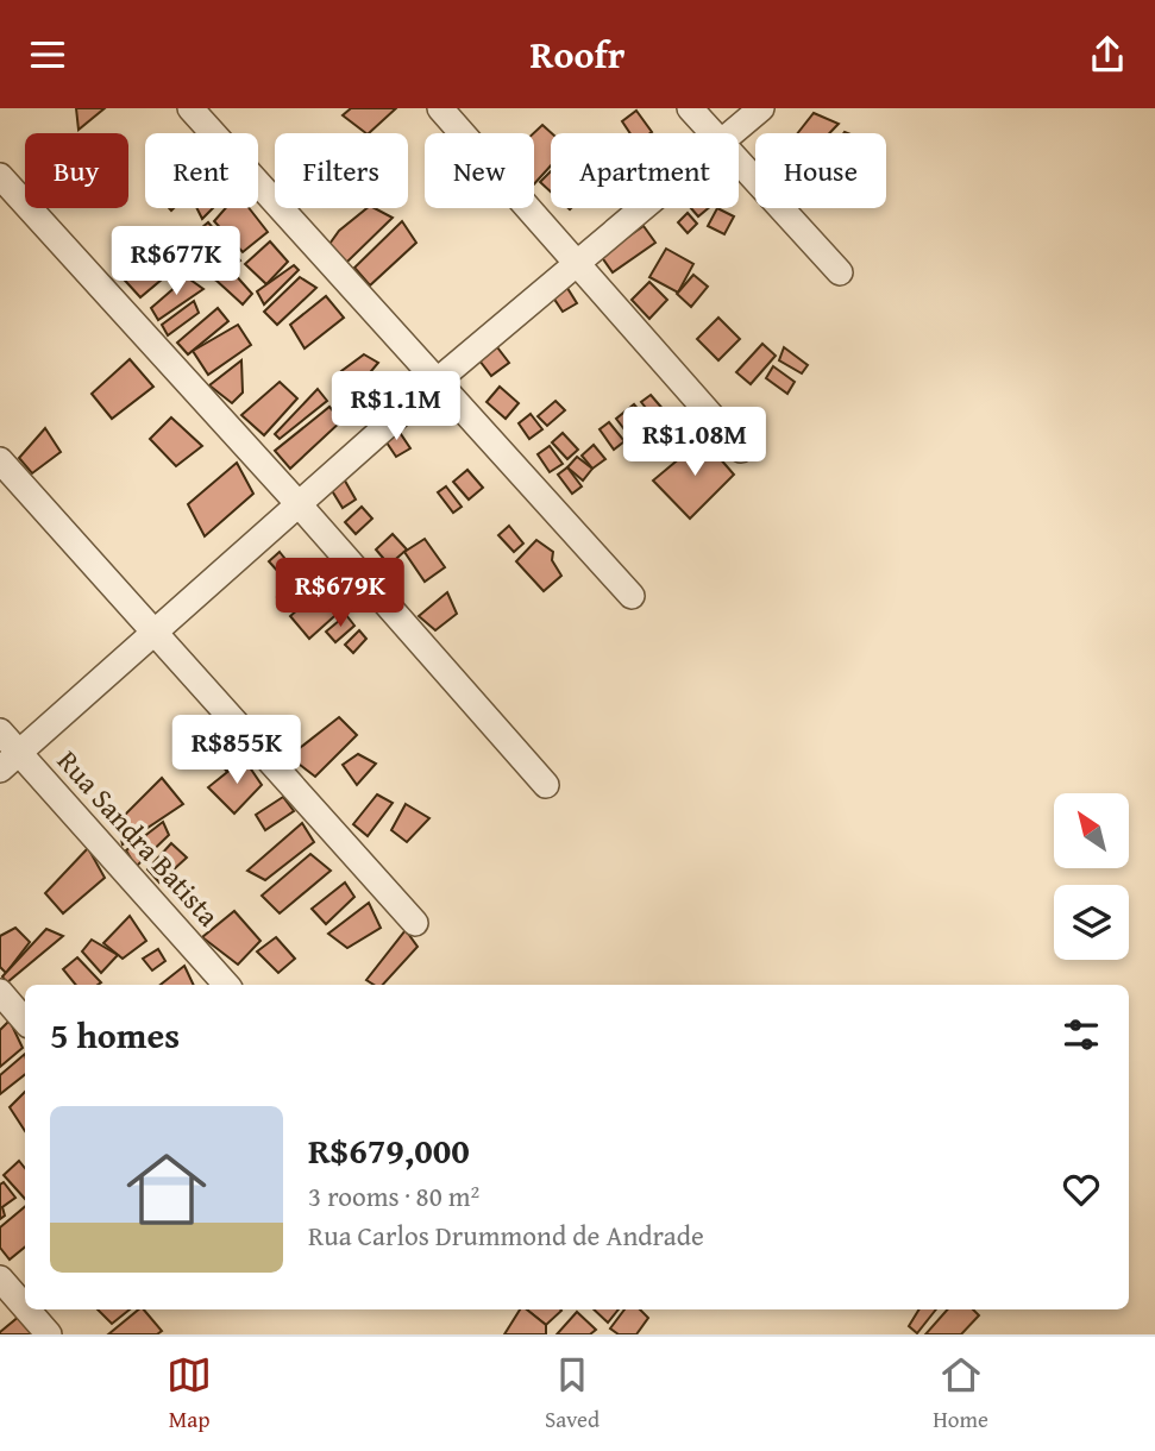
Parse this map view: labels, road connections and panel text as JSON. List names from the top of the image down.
{
  "streets": {
    "street": ["Rua Sandra Batista"]
  },
  "north": "top left",
  "page": {
    "header": "Roofr",
    "chip": [
      "Buy",
      "Rent",
      "Filters",
      "New",
      "Apartment",
      "House"
    ],
    "price": [
      "R$677K",
      "R$1.1M",
      "R$1.08M",
      "R$679K",
      "R$855K"
    ],
    "heading": "5 homes",
    "list": [
      {
        "name": "R$679,000",
        "note": "3 rooms · 80 m² · Rua Carlos Drummond de Andrade"
      }
    ],
    "tabs": ["Map", "Saved", "Home"]
  }
}
